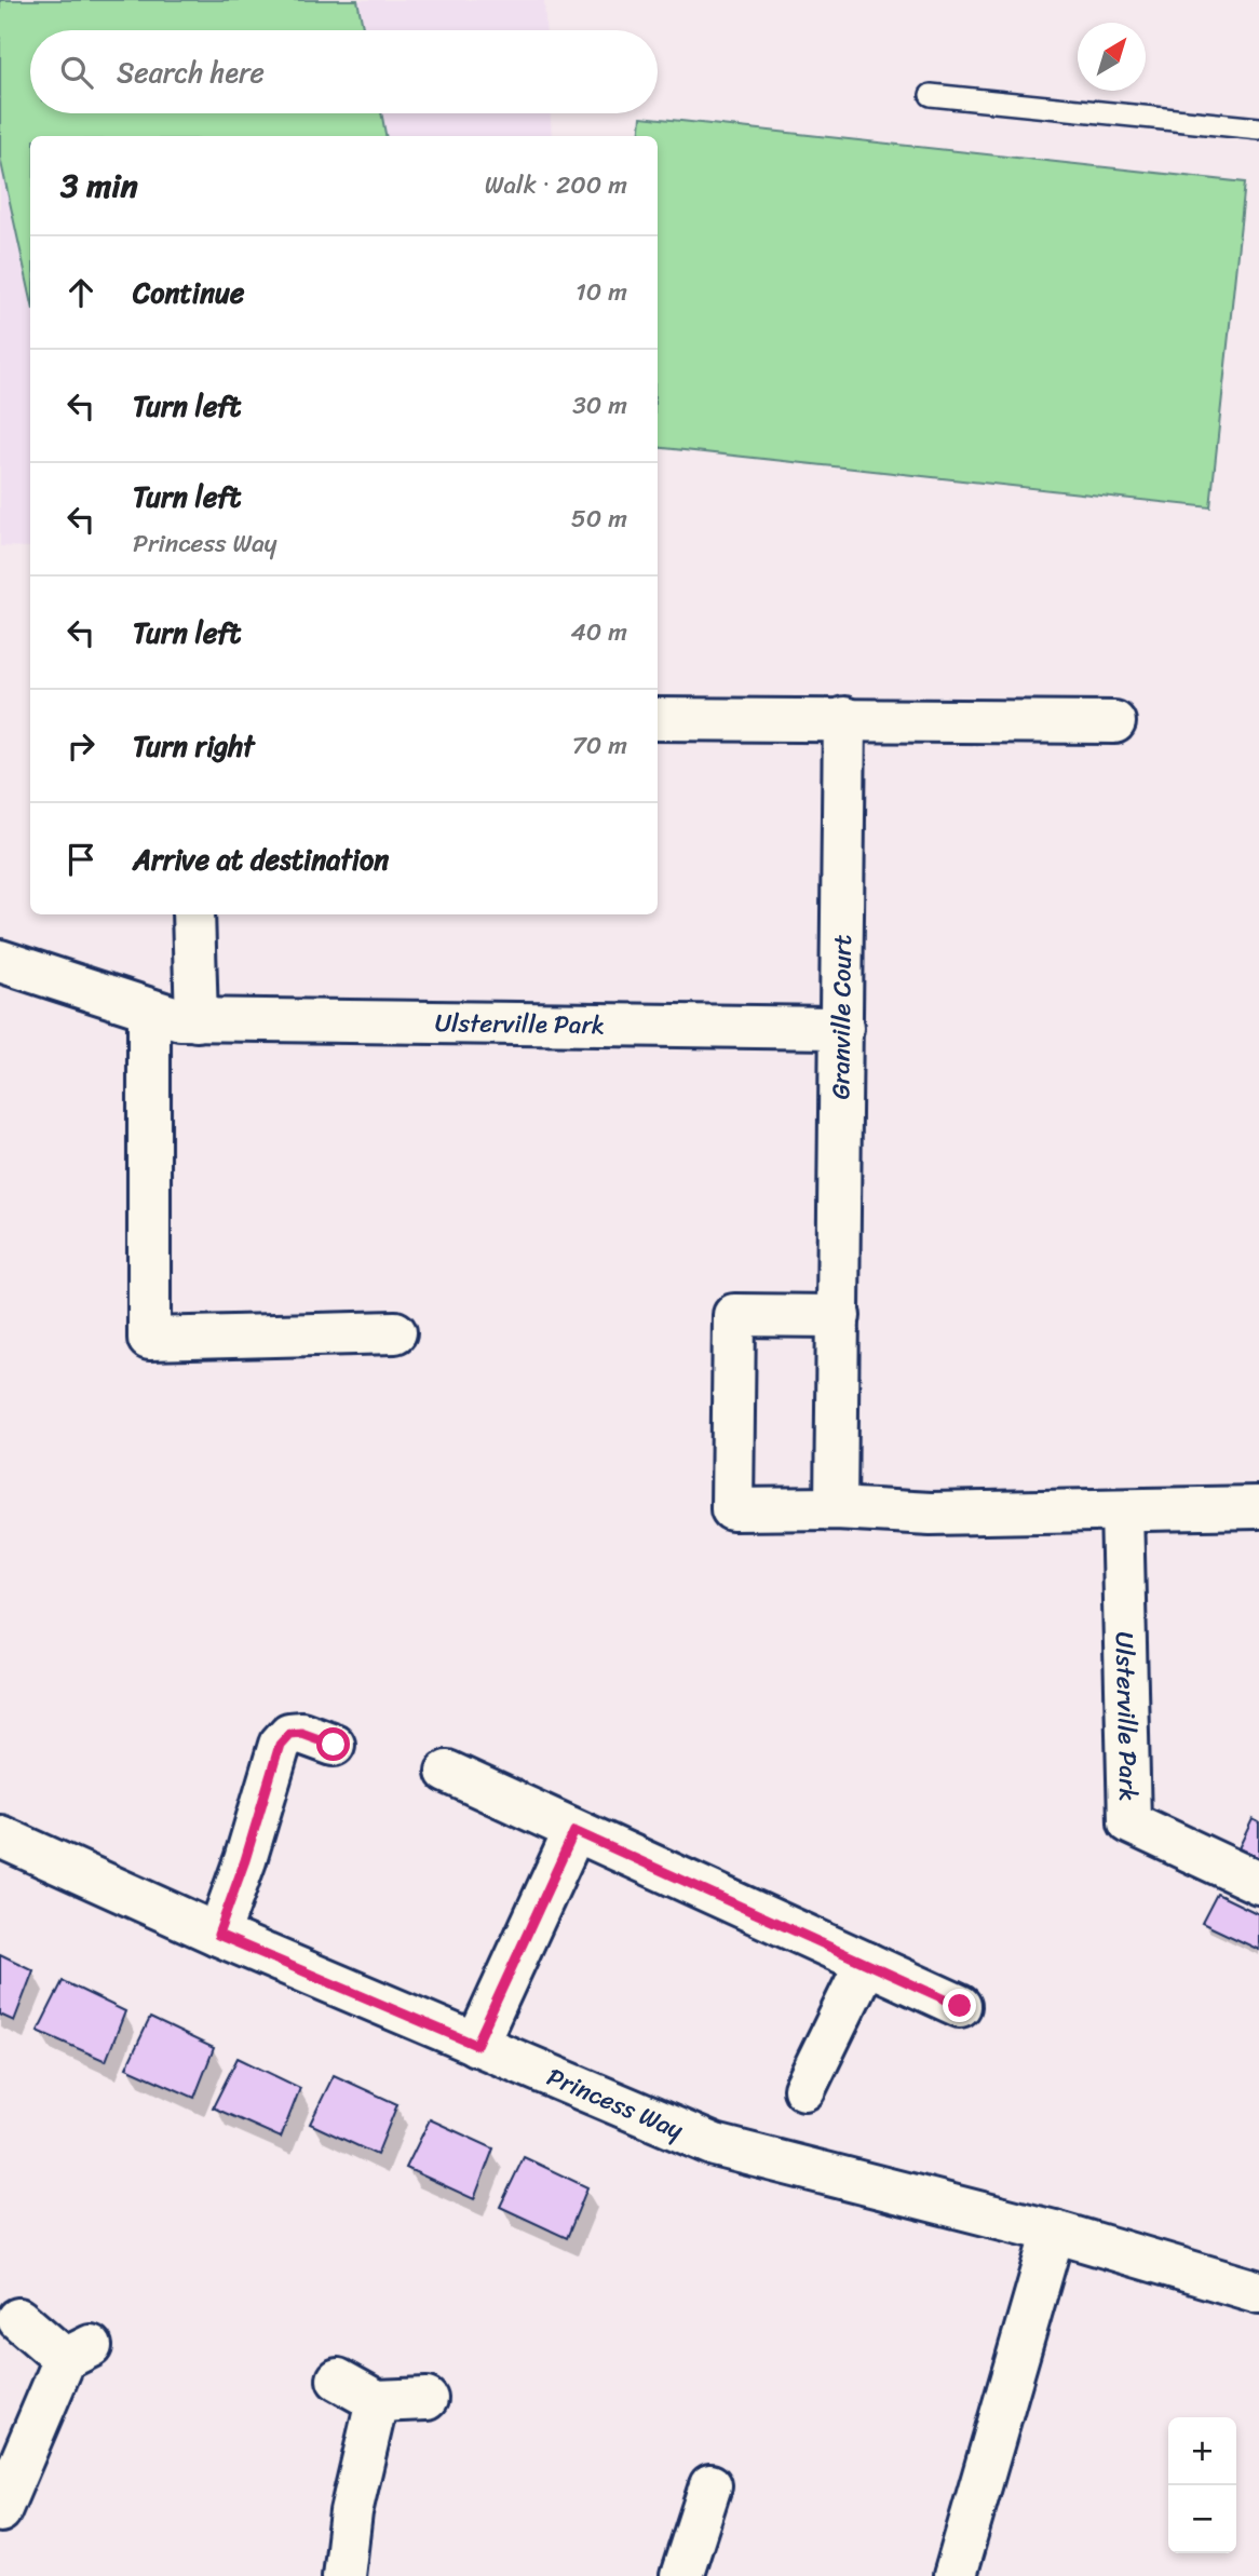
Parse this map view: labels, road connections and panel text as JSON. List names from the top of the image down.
{
  "streets": {
    "street": ["Granville Court", "Ulsterville Park", "Princess Way"]
  },
  "crossings": [
    ["Granville Court", "Ulsterville Park"]
  ],
  "north": "top right",
  "page": {
    "search": "Search here",
    "heading": ["3 min", "Walk · 200 m"],
    "list": [
      ["Continue", "10 m"],
      ["Turn left", "30 m"],
      ["Turn left", "Princess Way", "50 m"],
      ["Turn left", "40 m"],
      ["Turn right", "70 m"],
      "Arrive at destination"
    ],
    "map_buttons": ["+", "−"]
  }
}
